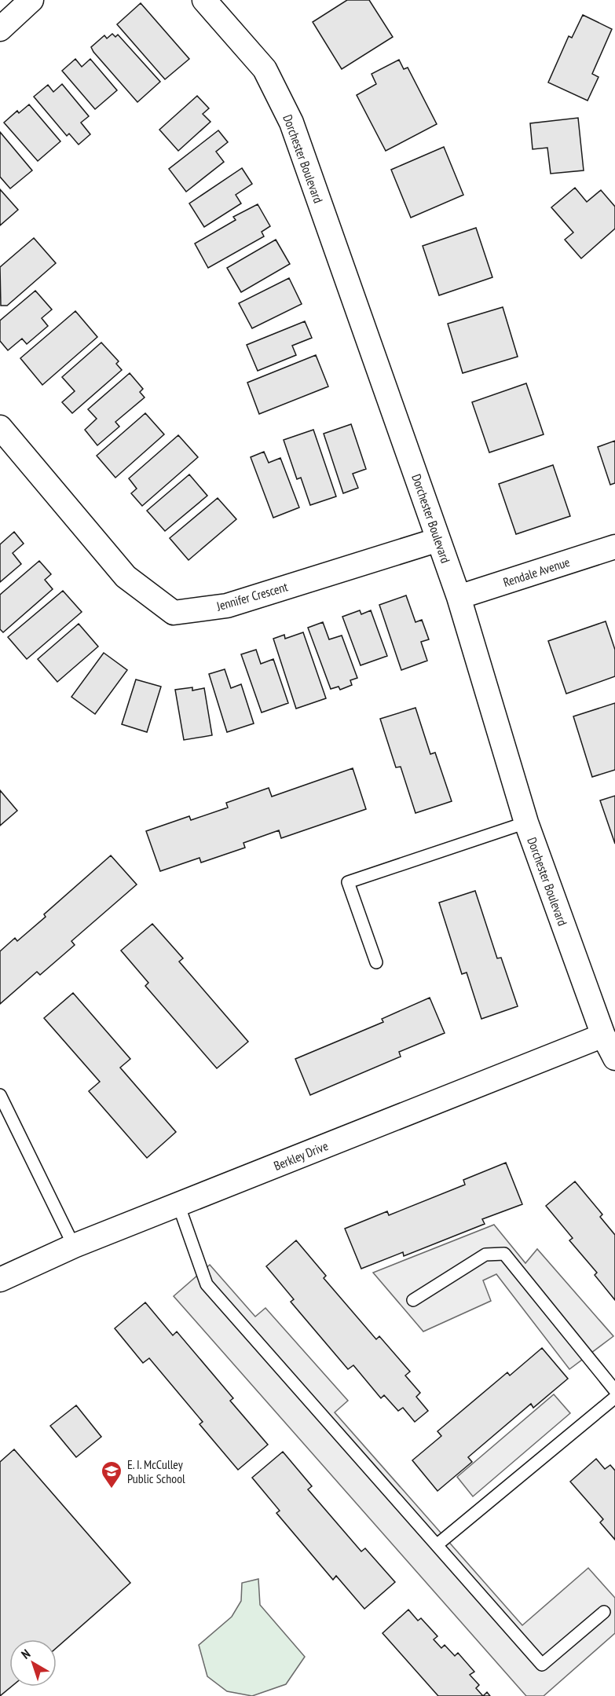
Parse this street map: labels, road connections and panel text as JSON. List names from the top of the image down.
{
  "streets": {
    "street": [
      "Dorchester Boulevard",
      "Rendale Avenue",
      "Jennifer Crescent",
      "Berkley Drive"
    ]
  },
  "crossings": [
    ["Dorchester Boulevard", "Rendale Avenue"],
    ["Dorchester Boulevard", "Jennifer Crescent"],
    ["Dorchester Boulevard", "Berkley Drive"]
  ],
  "places": {
    "school or university": ["E. I. McCulley Public School"]
  },
  "north": "top left"
}
